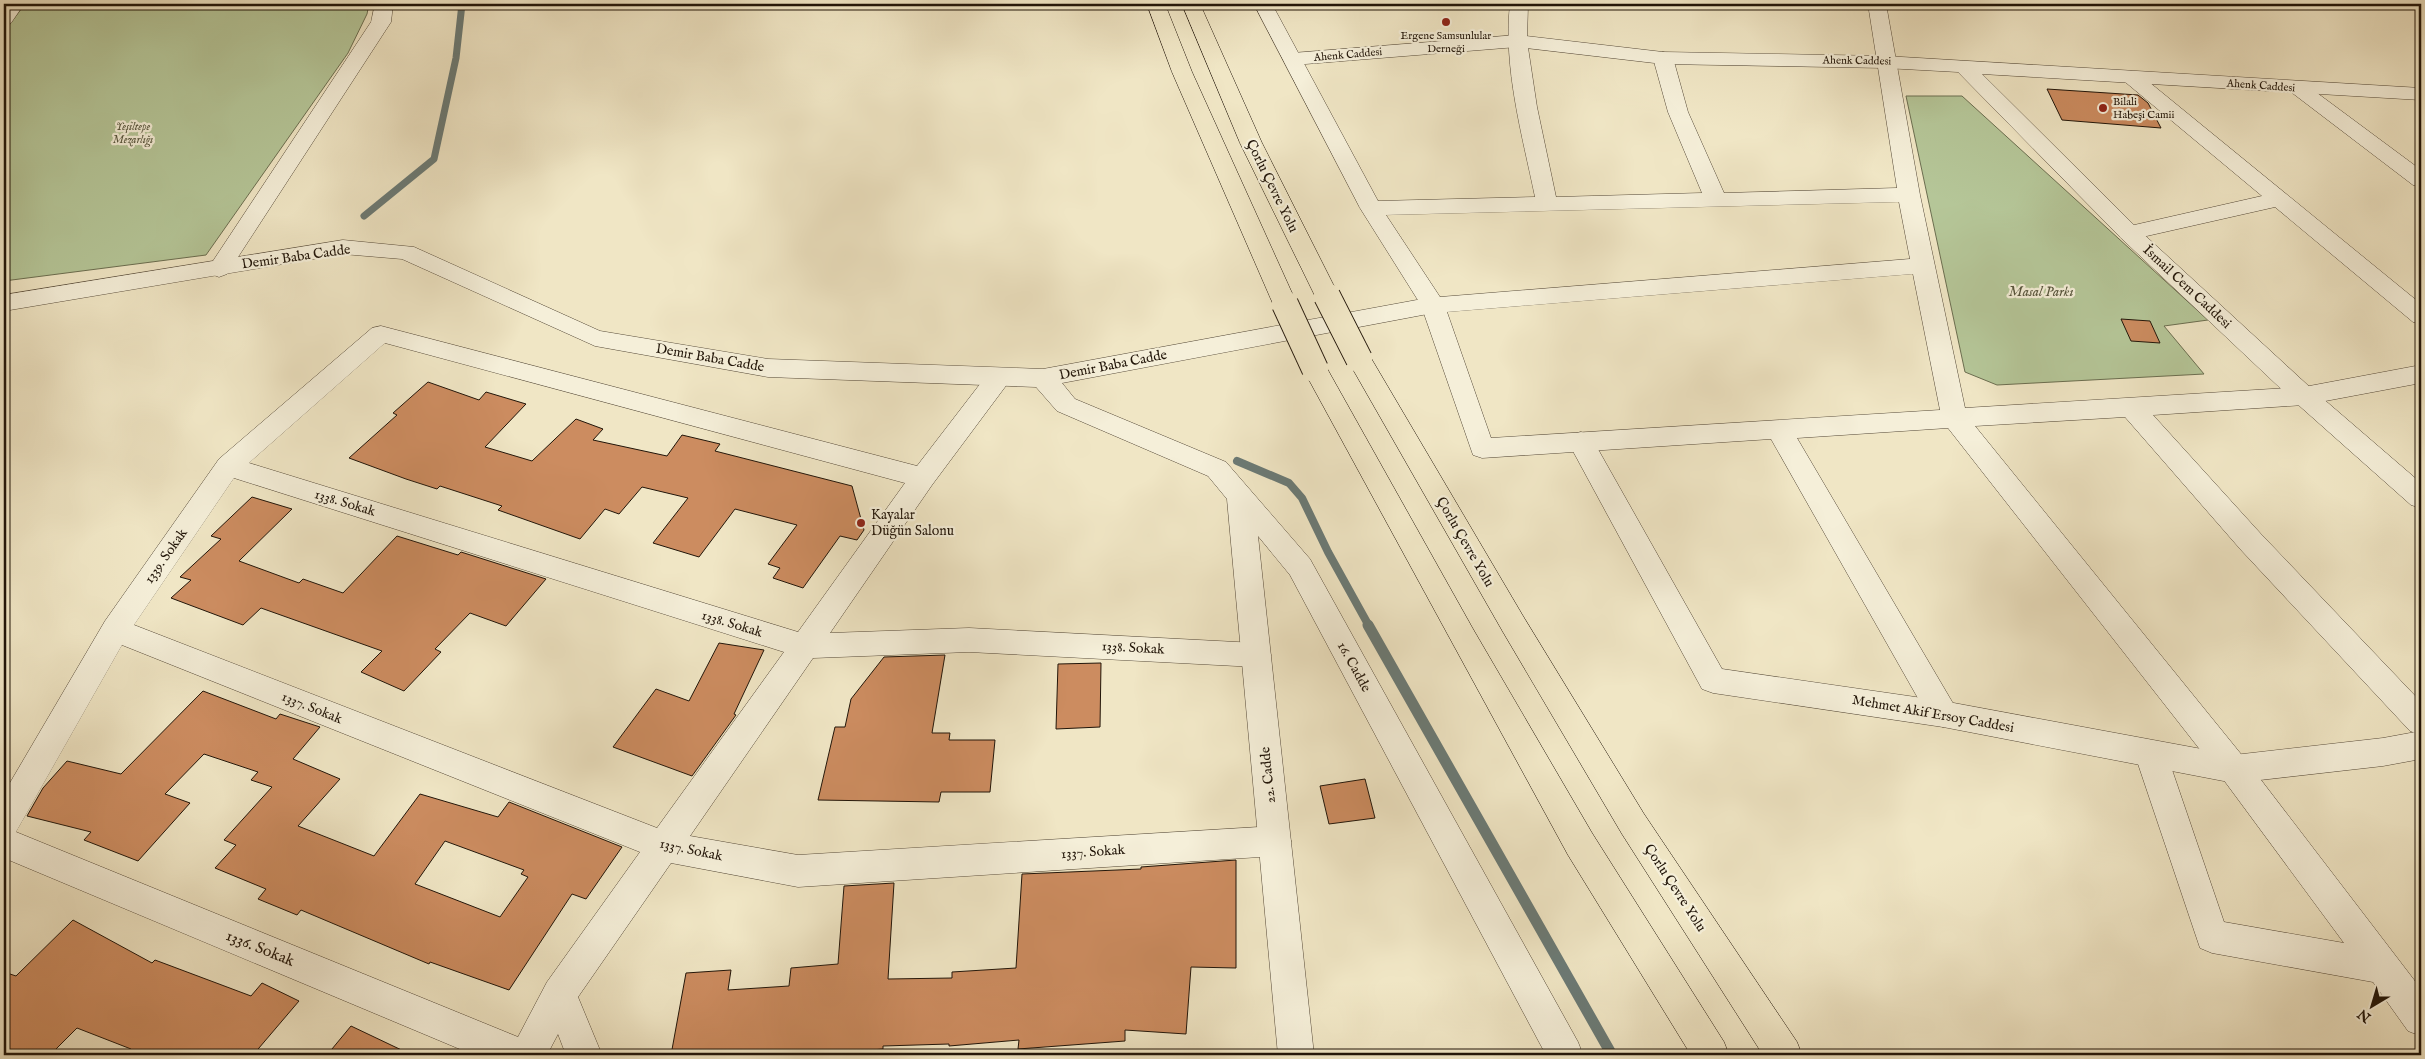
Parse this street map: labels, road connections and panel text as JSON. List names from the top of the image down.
{
  "streets": {
    "highway": ["Çorlu Çevre Yolu"],
    "street": [
      "Ahenk Caddesi",
      "Demir Baba Cadde",
      "İsmail Cem Caddesi",
      "1338. Sokak",
      "1339. Sokak",
      "16. Cadde",
      "1337. Sokak",
      "Mehmet Akif Ersoy Caddesi",
      "22. Cadde",
      "1336. Sokak"
    ]
  },
  "crossings": [
    ["Ahenk Caddesi", "İsmail Cem Caddesi"],
    ["Demir Baba Cadde", "16. Cadde"],
    ["1338. Sokak", "1339. Sokak"],
    ["1338. Sokak", "22. Cadde"],
    ["1339. Sokak", "1337. Sokak"],
    ["16. Cadde", "22. Cadde"],
    ["1337. Sokak", "22. Cadde"]
  ],
  "parks": ["Yeşiltepe Mezarlığı", "Masal Parkı"],
  "places": ["Ergene Samsunlular Derneği", "Bilali Habeşi Camii", "Kayalar Düğün Salonu"],
  "north": "bottom left"
}
